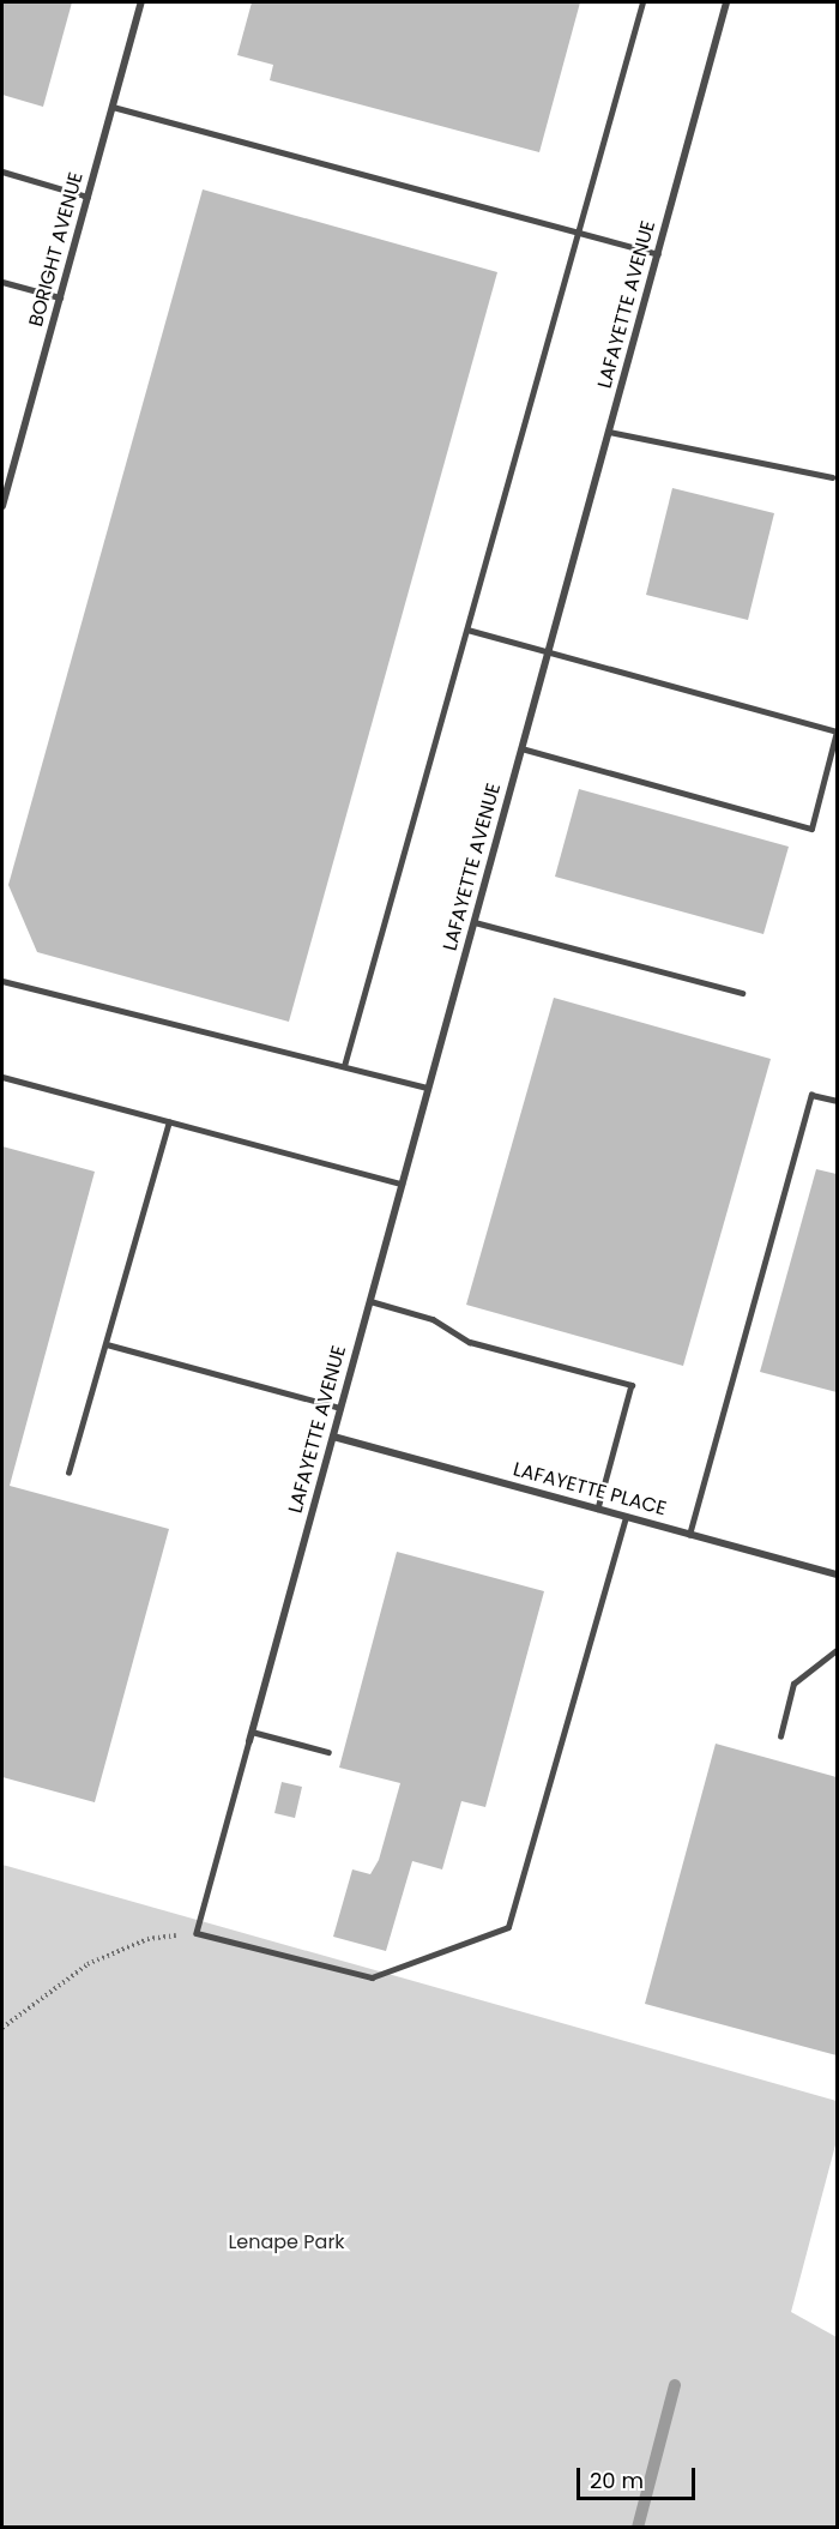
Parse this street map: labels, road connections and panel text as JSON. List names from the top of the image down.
{
  "streets": {
    "street": ["BORIGHT AVENUE", "LAFAYETTE AVENUE", "LAFAYETTE PLACE"]
  },
  "crossings": [
    ["LAFAYETTE AVENUE", "LAFAYETTE PLACE"]
  ],
  "parks": ["Lenape Park"],
  "scale_bar": "20 m"
}
